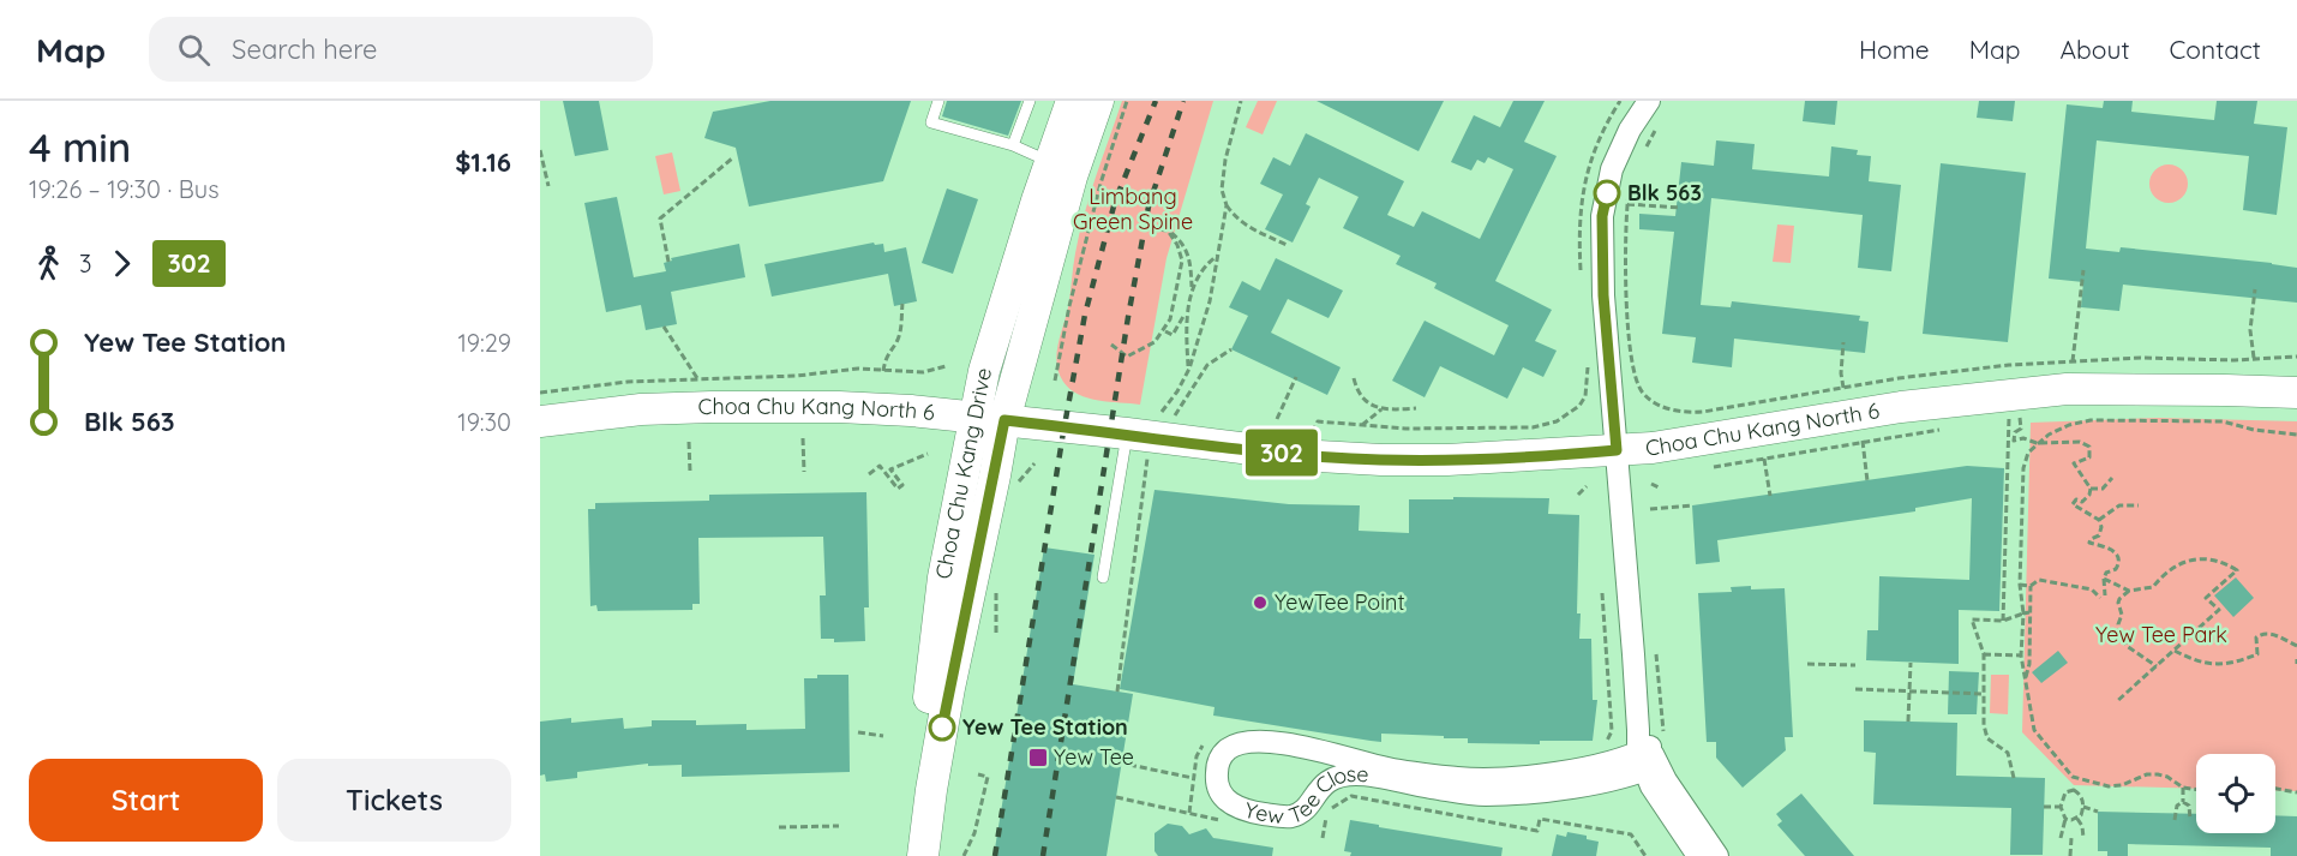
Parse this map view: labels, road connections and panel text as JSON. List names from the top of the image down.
{
  "streets": {
    "street": ["Choa Chu Kang North 6", "Choa Chu Kang Drive", "Yew Tee Close"]
  },
  "crossings": [
    ["Choa Chu Kang North 6", "Choa Chu Kang Drive"]
  ],
  "parks": ["Limbang Green Spine", "Yew Tee Park"],
  "places": {
    "other": ["Blk 563", "YewTee Point", "Yew Tee Station"],
    "transit": ["Yew Tee"]
  },
  "lines": ["bus line 302"],
  "page": {
    "header": "Map",
    "search": "Search here",
    "nav": [
      "Home",
      "Map",
      "About",
      "Contact"
    ],
    "heading": ["4 min", "19:26 – 19:30 · Bus", "$1.16"],
    "on_map": "302",
    "legs": ["3", "302"],
    "list": [
      {
        "name": "Yew Tee Station",
        "value": "19:29"
      },
      {
        "name": "Blk 563",
        "value": "19:30"
      }
    ],
    "buttons": ["Start", "Tickets"]
  }
}
